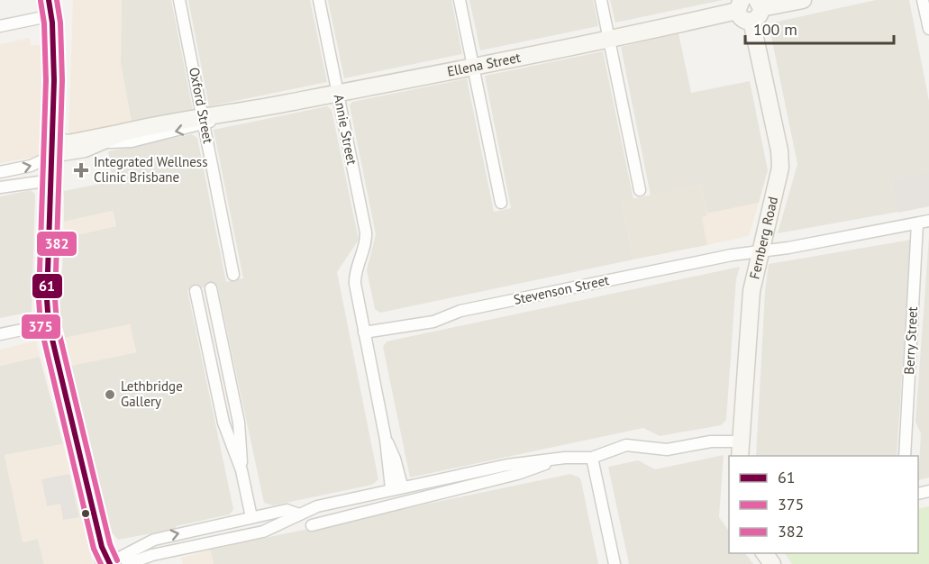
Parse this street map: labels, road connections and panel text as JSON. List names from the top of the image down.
{
  "streets": {
    "street": [
      "Ellena Street",
      "Oxford Street",
      "Annie Street",
      "Fernberg Road",
      "Stevenson Street",
      "Berry Street"
    ]
  },
  "crossings": [
    ["Ellena Street", "Oxford Street"],
    ["Ellena Street", "Annie Street"],
    ["Annie Street", "Stevenson Street"],
    ["Fernberg Road", "Stevenson Street"],
    ["Stevenson Street", "Berry Street"]
  ],
  "places": {
    "health": ["Integrated Wellness Clinic Brisbane"],
    "other": ["Lethbridge Gallery"]
  },
  "lines": ["transit line 61", "transit line 382", "transit line 375"],
  "legend": ["61", "375", "382"],
  "scale_bar": "100 m"
}
